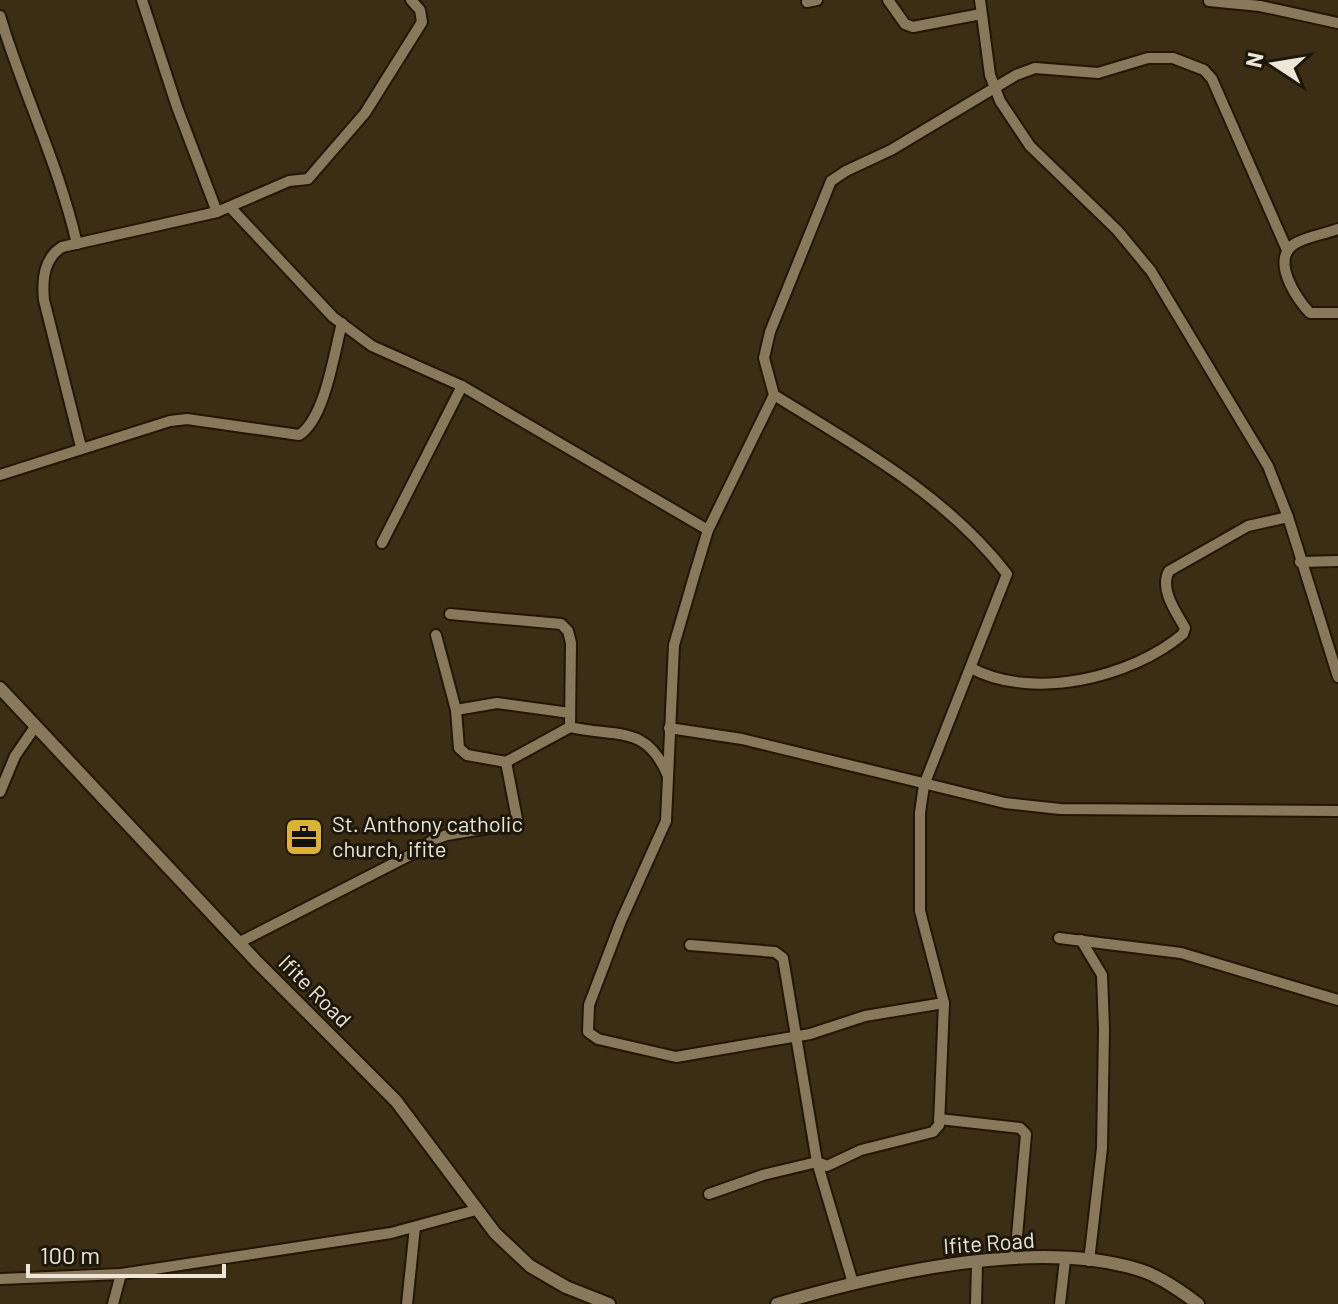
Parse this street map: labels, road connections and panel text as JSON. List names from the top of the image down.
{
  "streets": {
    "street": ["Ifite Road"]
  },
  "places": {
    "office": ["St. Anthony catholic church, ifite"]
  },
  "scale_bar": "100 m",
  "north": "left"
}
